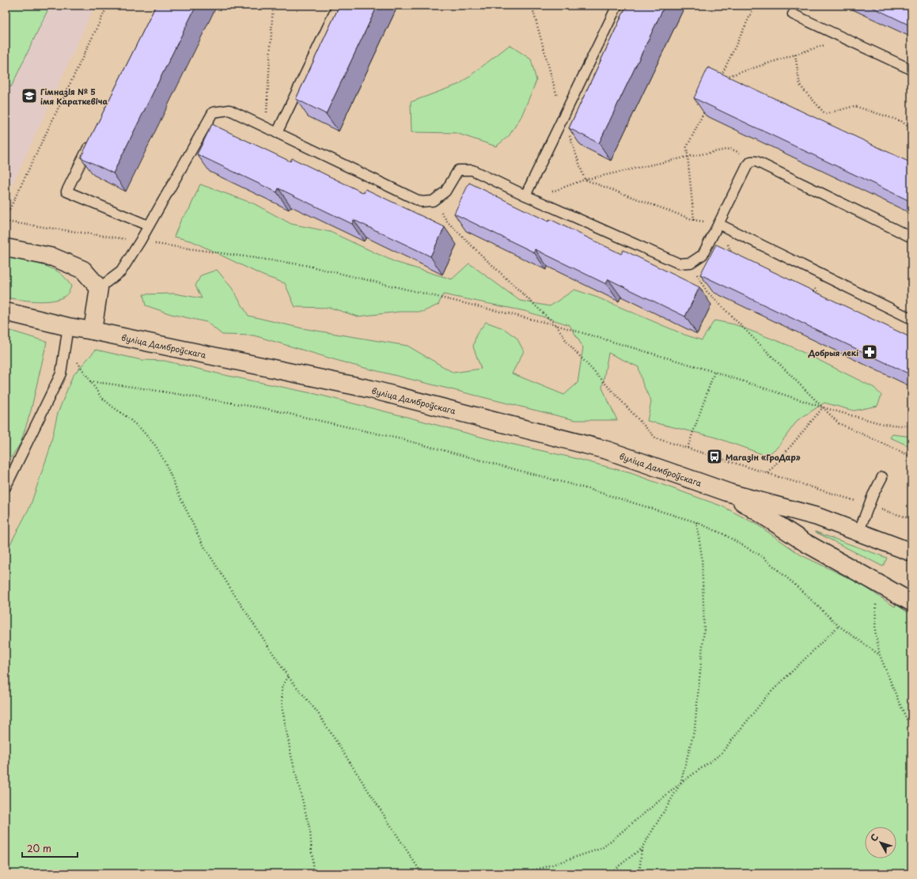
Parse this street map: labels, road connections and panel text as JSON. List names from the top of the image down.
{
  "streets": {
    "main road": ["вуліца Дамброўскага"]
  },
  "places": {
    "school or university": ["Гімназія № 5 імя Караткевіча"],
    "pharmacy": ["Добрыя лекі"],
    "bus stop": ["Магазін «ГроДар»"]
  },
  "scale_bar": "20 m",
  "north": "top left"
}
